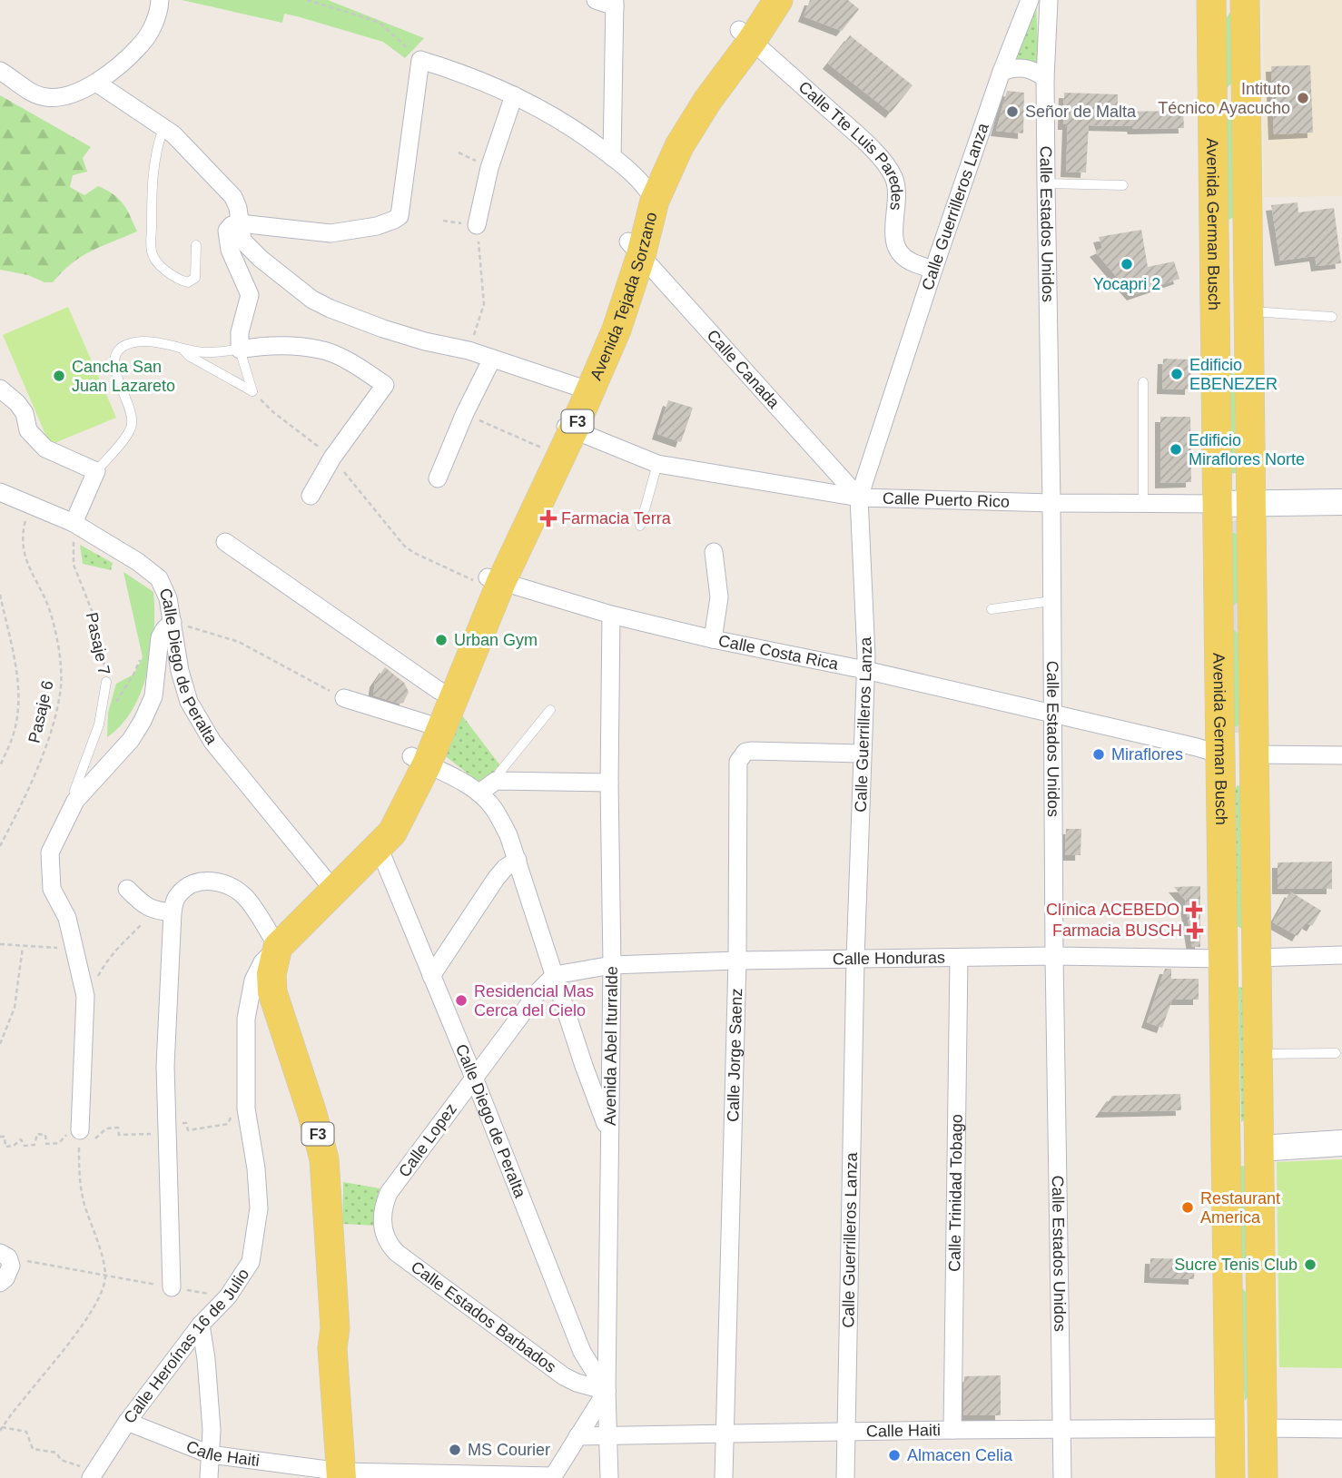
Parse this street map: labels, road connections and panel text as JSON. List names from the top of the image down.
{
  "streets": {
    "main road": ["Avenida German Busch", "Avenida Tejada Sorzano", "F3"],
    "street": [
      "Calle Tte Luis Paredes",
      "Calle Guerrilleros Lanza",
      "Calle Estados Unidos",
      "Calle Canada",
      "Calle Puerto Rico",
      "Calle Costa Rica",
      "Calle Diego de Peralta",
      "Calle Honduras",
      "Avenida Abel Iturralde",
      "Calle Jorge Saenz",
      "Calle Lopez",
      "Calle Trinidad Tobago",
      "Calle Estados Barbados",
      "Calle Heroínas 16 de Julio",
      "Calle Haiti"
    ],
    "lane": ["Pasaje 7"],
    "path": ["Pasaje 6"]
  },
  "crossings": [
    ["Calle Tte Luis Paredes", "Calle Guerrilleros Lanza"],
    ["Calle Tte Luis Paredes", "Avenida Tejada Sorzano"],
    ["Calle Guerrilleros Lanza", "Calle Canada"],
    ["Calle Guerrilleros Lanza", "Calle Puerto Rico"],
    ["Calle Guerrilleros Lanza", "Calle Costa Rica"],
    ["Calle Guerrilleros Lanza", "Calle Honduras"],
    ["Calle Guerrilleros Lanza", "Calle Jorge Saenz"],
    ["Calle Guerrilleros Lanza", "Calle Haiti"],
    ["Calle Estados Unidos", "Calle Puerto Rico"],
    ["Calle Estados Unidos", "Calle Costa Rica"],
    ["Calle Estados Unidos", "Calle Honduras"],
    ["Calle Estados Unidos", "Calle Haiti"],
    ["Avenida German Busch", "Calle Puerto Rico"],
    ["Avenida German Busch", "Calle Costa Rica"],
    ["Avenida German Busch", "Calle Honduras"],
    ["Avenida German Busch", "Calle Haiti"],
    ["Avenida Tejada Sorzano", "Calle Canada"],
    ["Avenida Tejada Sorzano", "Calle Puerto Rico"],
    ["Avenida Tejada Sorzano", "Calle Costa Rica"],
    ["Avenida Tejada Sorzano", "Calle Diego de Peralta"],
    ["Calle Canada", "Calle Puerto Rico"],
    ["F3", "Calle Heroínas 16 de Julio"],
    ["F3", "Calle Haiti"],
    ["Pasaje 7", "Calle Diego de Peralta"],
    ["Calle Costa Rica", "Avenida Abel Iturralde"],
    ["Calle Diego de Peralta", "Pasaje 6"],
    ["Calle Diego de Peralta", "Avenida Abel Iturralde"],
    ["Calle Diego de Peralta", "Calle Lopez"],
    ["Calle Diego de Peralta", "Calle Estados Barbados"],
    ["Calle Honduras", "Avenida Abel Iturralde"],
    ["Calle Honduras", "Calle Jorge Saenz"],
    ["Calle Honduras", "Calle Lopez"],
    ["Calle Honduras", "Calle Trinidad Tobago"],
    ["Avenida Abel Iturralde", "Calle Estados Barbados"],
    ["Avenida Abel Iturralde", "Calle Haiti"],
    ["Calle Jorge Saenz", "Calle Haiti"],
    ["Calle Lopez", "Calle Estados Barbados"],
    ["Calle Trinidad Tobago", "Calle Haiti"],
    ["Calle Heroínas 16 de Julio", "Calle Haiti"]
  ],
  "places": {
    "other": [
      "Intituto Técnico Ayacucho",
      "Señor de Malta",
      "Yocapri 2",
      "Edificio EBENEZER",
      "Cancha San Juan Lazareto",
      "Edificio Miraflores Norte",
      "Urban Gym",
      "Miraflores",
      "Residencial Mas Cerca del Cielo",
      "Restaurant America",
      "Sucre Tenis Club",
      "MS Courier",
      "Almacen Celia"
    ],
    "health": ["Farmacia Terra", "Clínica ACEBEDO", "Farmacia BUSCH"]
  }
}
